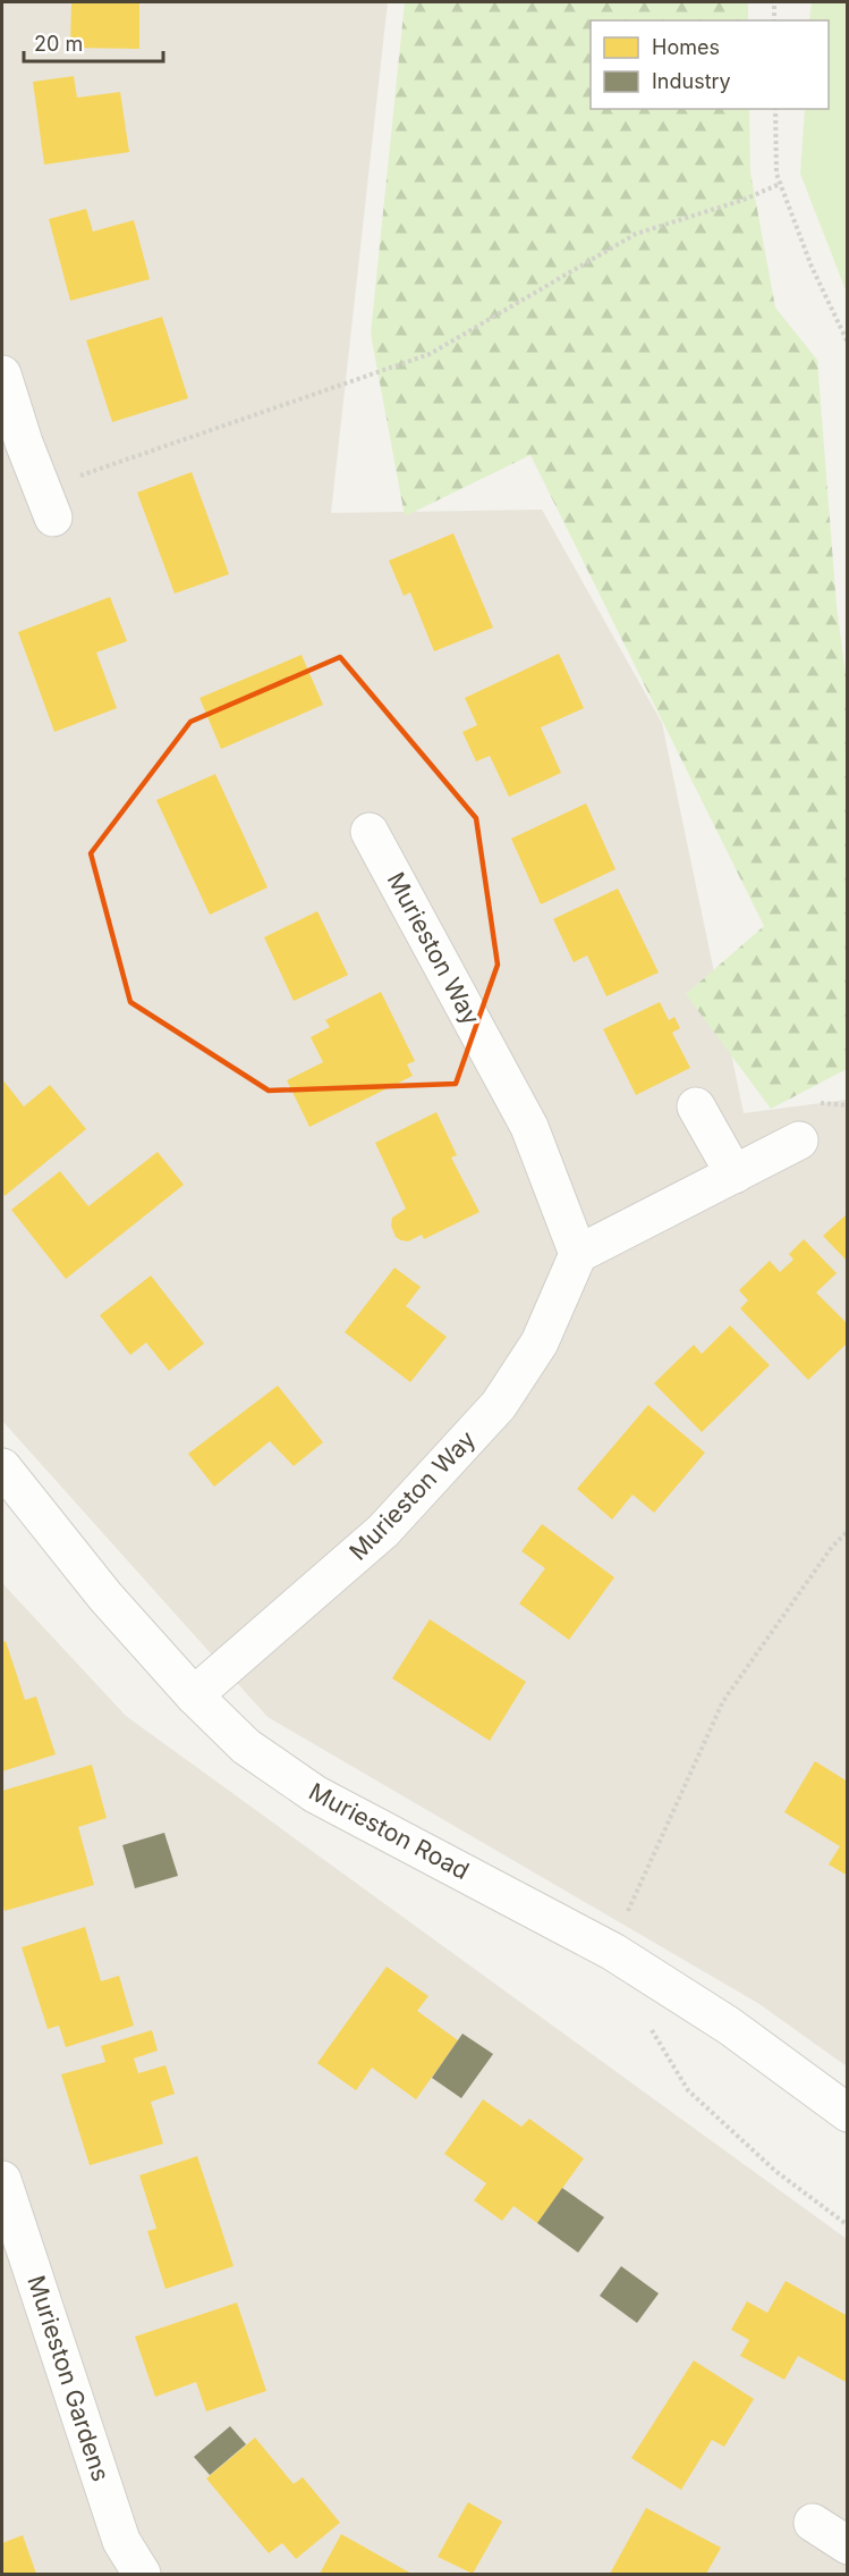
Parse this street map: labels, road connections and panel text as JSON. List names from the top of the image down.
{
  "streets": {
    "street": ["Murieston Way", "Murieston Road", "Murieston Gardens"]
  },
  "crossings": [
    ["Murieston Way", "Murieston Road"]
  ],
  "legend": ["Homes", "Industry"],
  "scale_bar": "20 m"
}
